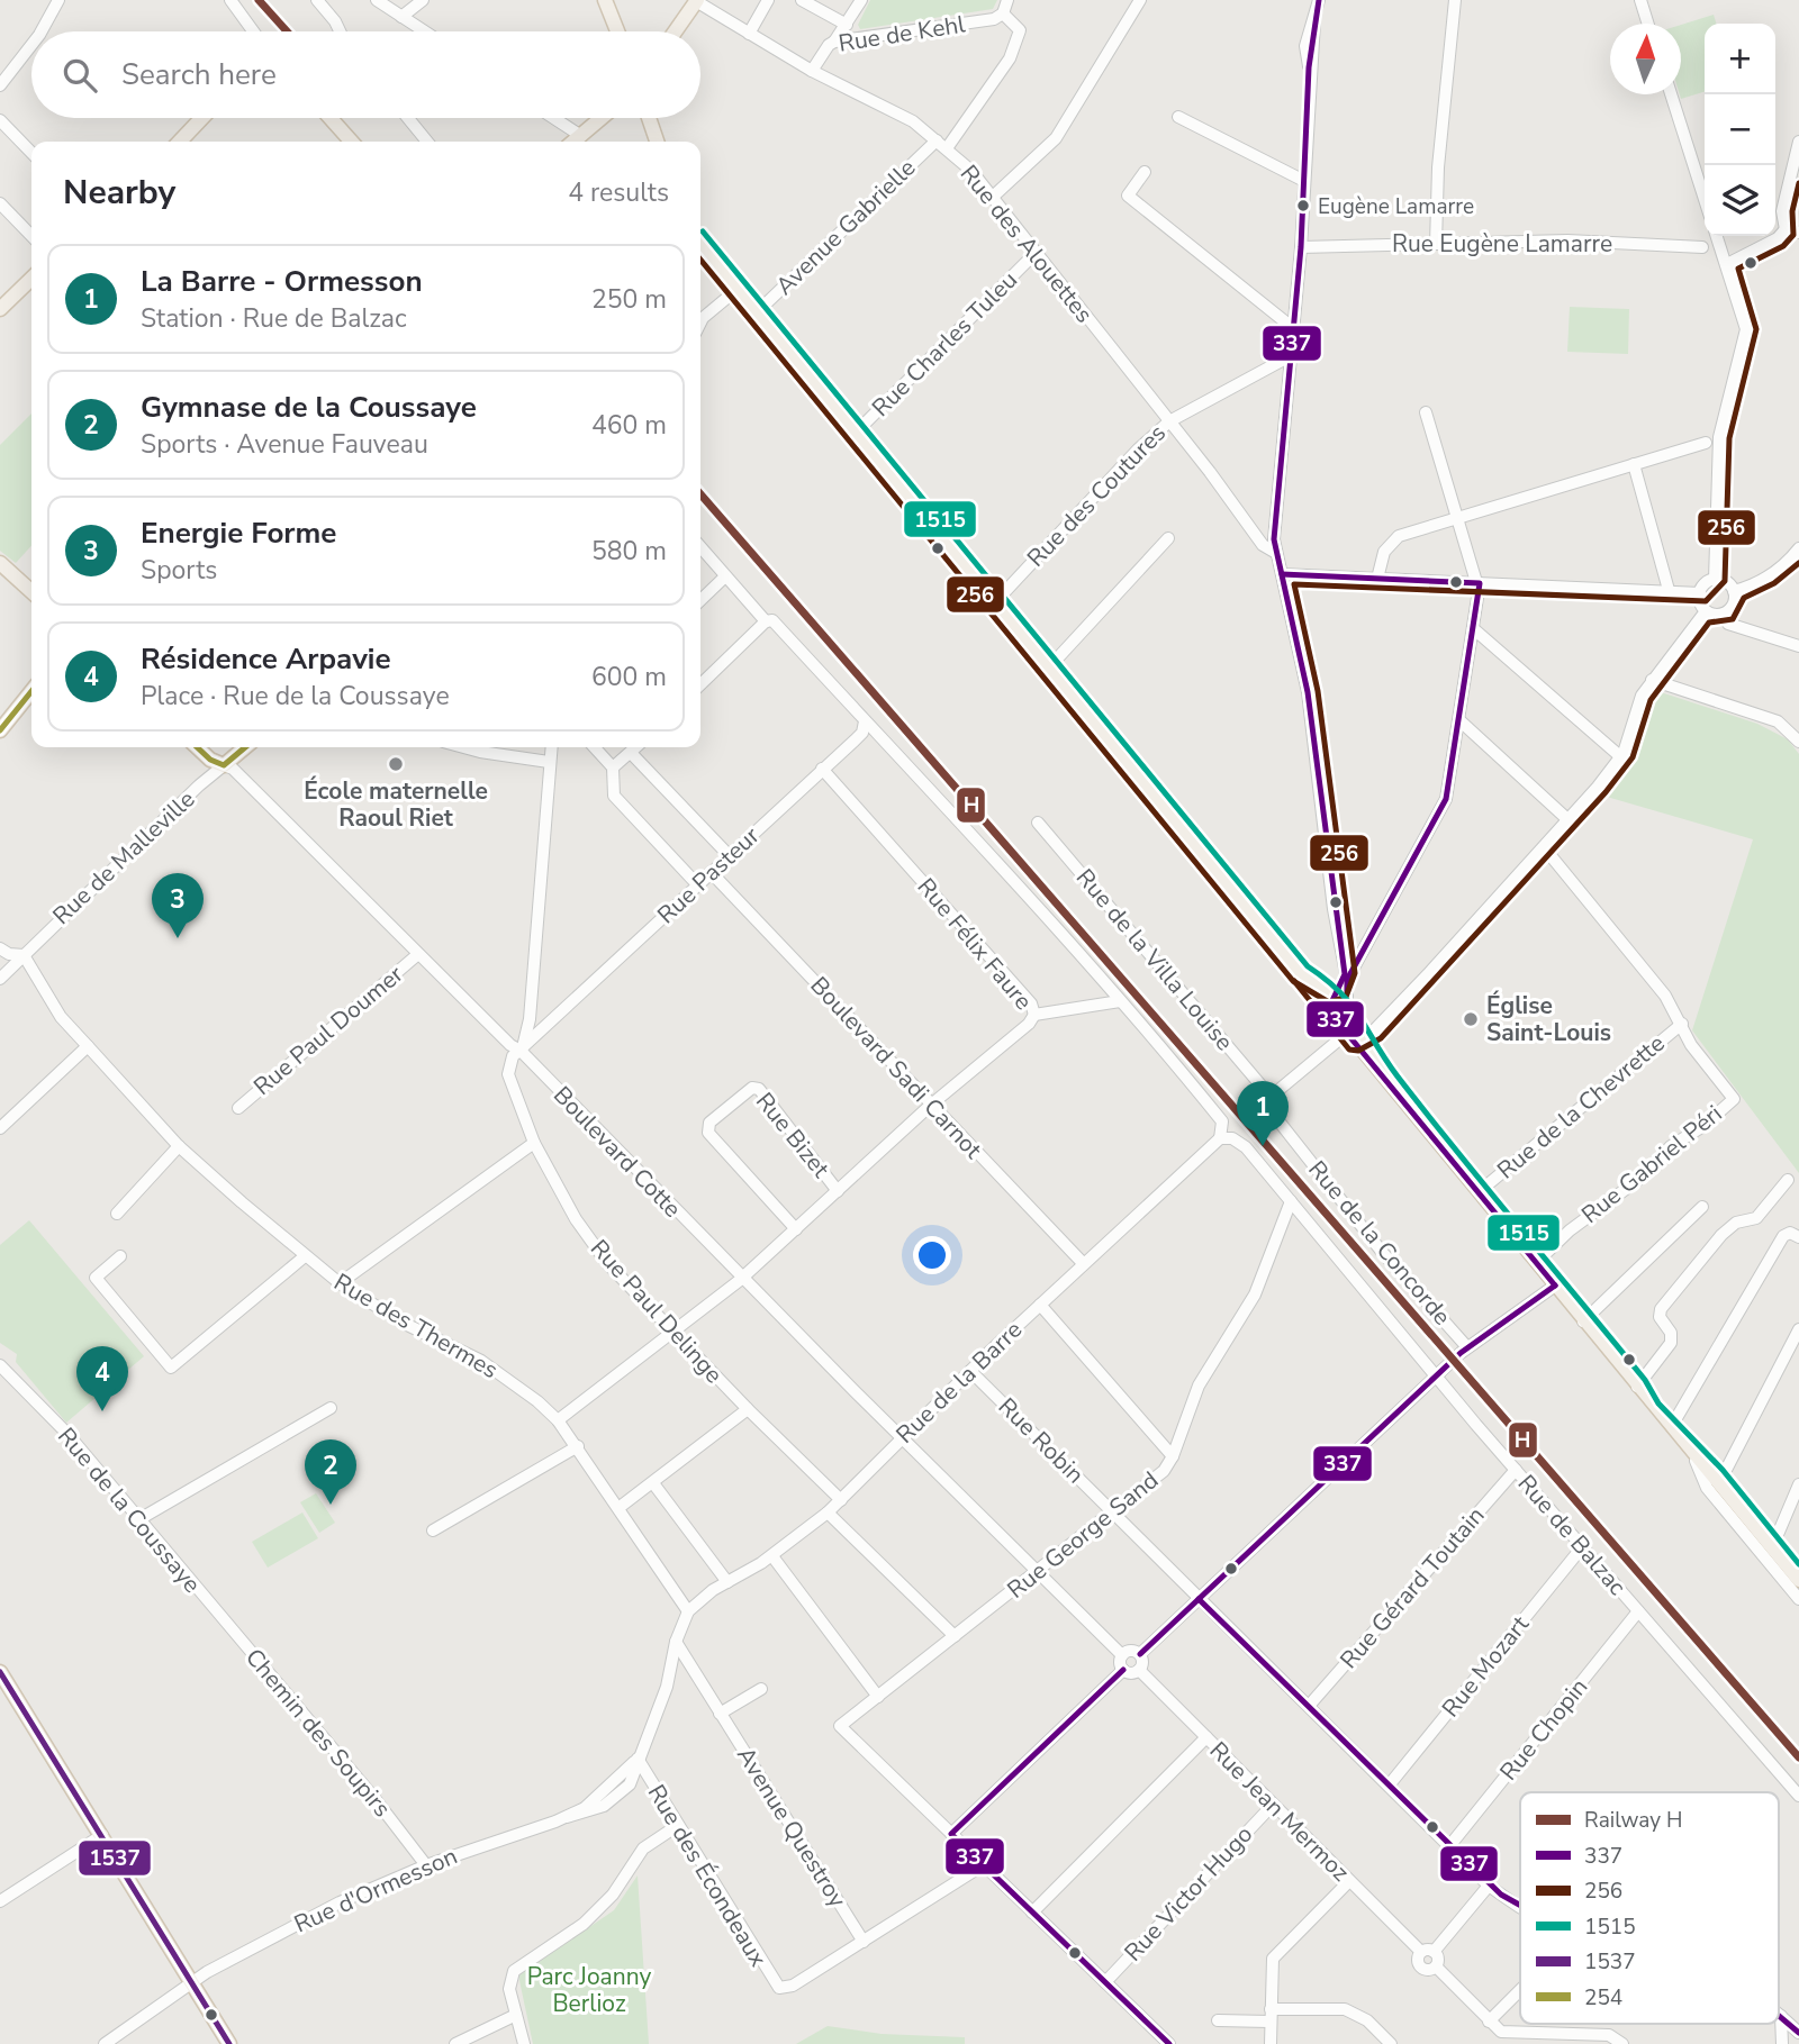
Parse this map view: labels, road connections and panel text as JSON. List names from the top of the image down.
{
  "streets": {
    "main road": ["Rue de Malleville", "Boulevard Cotte"],
    "street": [
      "Rue de Kehl",
      "Avenue Gabrielle",
      "Rue des Alouettes",
      "Rue Eugène Lamarre",
      "Rue Charles Tuleu",
      "Rue des Coutures",
      "Rue Pasteur",
      "Rue Félix Faure",
      "Rue de la Villa Louise",
      "Rue Paul Doumer",
      "Boulevard Sadi Carnot",
      "Rue de la Chevrette",
      "Rue Bizet",
      "Rue Gabriel Péri",
      "Rue de la Concorde",
      "Rue Paul Delinge",
      "Rue des Thermes",
      "Rue de la Barre",
      "Rue Robin",
      "Rue de la Coussaye",
      "Rue George Sand",
      "Rue de Balzac",
      "Rue Gérard Toutain",
      "Rue Mozart",
      "Rue Chopin",
      "Chemin des Soupirs",
      "Rue Jean Mermoz",
      "Avenue Questroy",
      "Rue des Écondeaux",
      "Rue d'Ormesson",
      "Rue Victor Hugo"
    ]
  },
  "crossings": [
    ["Rue de Kehl", "Rue des Alouettes"],
    ["Avenue Gabrielle", "Rue des Alouettes"],
    ["Rue des Alouettes", "Rue Charles Tuleu"],
    ["Rue des Alouettes", "Rue des Coutures"],
    ["Rue de Malleville", "Boulevard Cotte"],
    ["Rue de Malleville", "Rue des Thermes"],
    ["Rue Pasteur", "Rue Félix Faure"],
    ["Rue Pasteur", "Boulevard Sadi Carnot"],
    ["Rue Pasteur", "Boulevard Cotte"],
    ["Rue Pasteur", "Rue Paul Delinge"],
    ["Rue Félix Faure", "Boulevard Sadi Carnot"],
    ["Rue Félix Faure", "Rue Bizet"],
    ["Rue Félix Faure", "Boulevard Cotte"],
    ["Rue Félix Faure", "Rue Paul Delinge"],
    ["Rue Félix Faure", "Rue des Thermes"],
    ["Rue de la Villa Louise", "Rue de la Concorde"],
    ["Rue Paul Doumer", "Boulevard Cotte"],
    ["Boulevard Sadi Carnot", "Rue de la Barre"],
    ["Rue de la Chevrette", "Rue Gabriel Péri"],
    ["Boulevard Cotte", "Rue Paul Delinge"],
    ["Boulevard Cotte", "Rue de la Barre"],
    ["Boulevard Cotte", "Rue George Sand"],
    ["Rue Paul Delinge", "Rue de la Barre"],
    ["Rue des Thermes", "Rue de la Barre"],
    ["Rue des Thermes", "Rue d'Ormesson"],
    ["Rue de la Barre", "Rue Robin"],
    ["Rue de la Barre", "Rue de Balzac"],
    ["Rue de la Barre", "Rue d'Ormesson"],
    ["Rue Robin", "Rue George Sand"],
    ["Rue Robin", "Rue Gérard Toutain"],
    ["Rue Robin", "Rue Mozart"],
    ["Rue Robin", "Rue Chopin"],
    ["Rue de la Coussaye", "Chemin des Soupirs"],
    ["Rue George Sand", "Rue de Balzac"],
    ["Rue de Balzac", "Rue Gérard Toutain"],
    ["Rue de Balzac", "Rue Mozart"],
    ["Rue de Balzac", "Rue Chopin"],
    ["Chemin des Soupirs", "Rue d'Ormesson"],
    ["Rue Jean Mermoz", "Rue Victor Hugo"],
    ["Avenue Questroy", "Rue des Écondeaux"],
    ["Avenue Questroy", "Rue d'Ormesson"],
    ["Rue des Écondeaux", "Rue d'Ormesson"]
  ],
  "parks": ["Parc Joanny Berlioz"],
  "places": ["Eugène Lamarre", "École maternelle Raoul Riet", "Église Saint-Louis"],
  "lines": [
    "rail line H",
    "transit line 337",
    "transit line 256",
    "transit line 1515",
    "transit line 254",
    "transit line 1537"
  ],
  "legend": [
    "Railway H",
    "337",
    "256",
    "1515",
    "1537",
    "254"
  ],
  "north": "top",
  "page": {
    "map_buttons": ["+", "−"],
    "search": "Search here",
    "heading": ["Nearby", "4 results"],
    "list": [
      {
        "mark": "1",
        "name": "La Barre - Ormesson",
        "note": "Station · Rue de Balzac",
        "value": "250 m"
      },
      {
        "mark": "2",
        "name": "Gymnase de la Coussaye",
        "note": "Sports · Avenue Fauveau",
        "value": "460 m"
      },
      {
        "mark": "3",
        "name": "Energie Forme",
        "note": "Sports",
        "value": "580 m"
      },
      {
        "mark": "4",
        "name": "Résidence Arpavie",
        "note": "Place · Rue de la Coussaye",
        "value": "600 m"
      }
    ],
    "pins": [
      "3",
      "1",
      "4",
      "2"
    ]
  }
}
